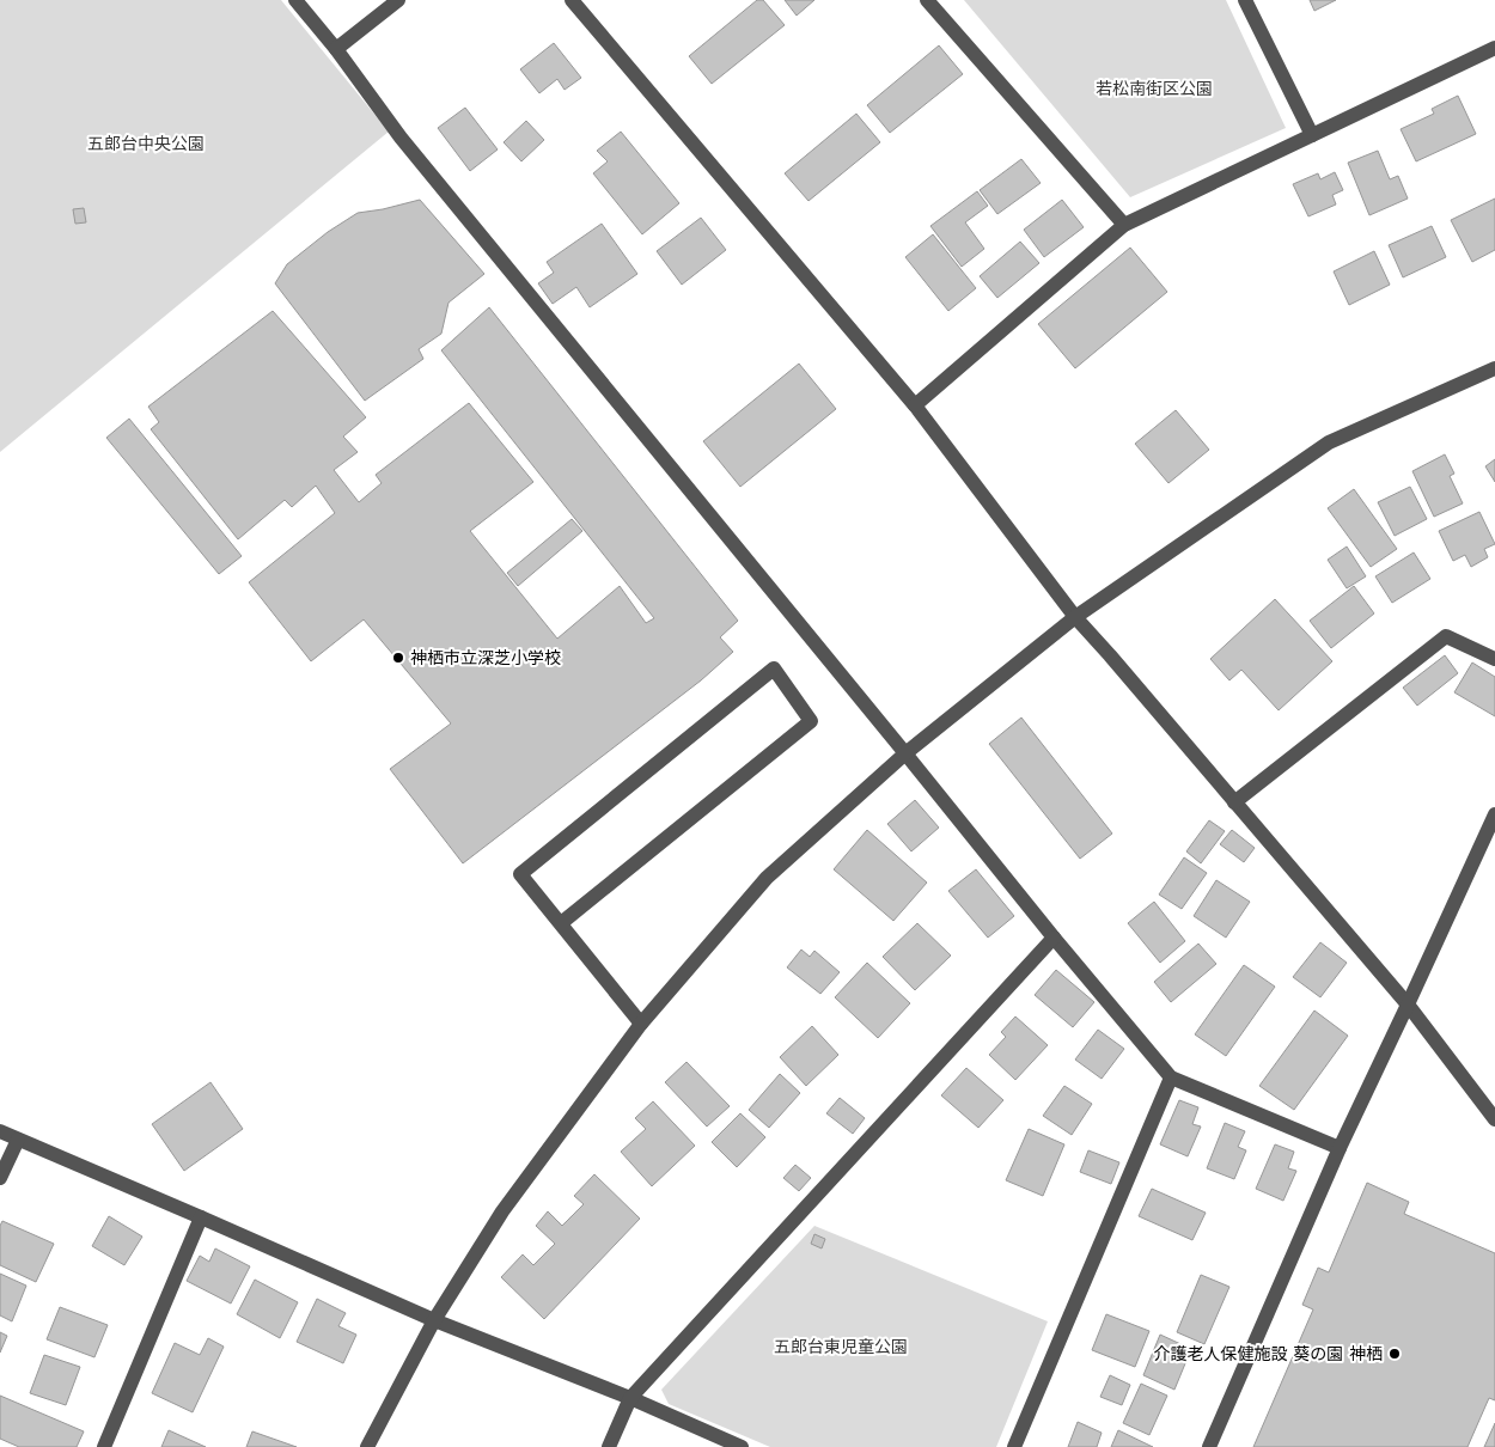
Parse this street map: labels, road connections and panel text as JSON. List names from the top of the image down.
{
  "parks": ["若松南街区公園", "五郎台中央公園", "五郎台東児童公園"],
  "places": ["神栖市立深芝小学校", "介護老人保健施設 葵の園 神栖"]
}
